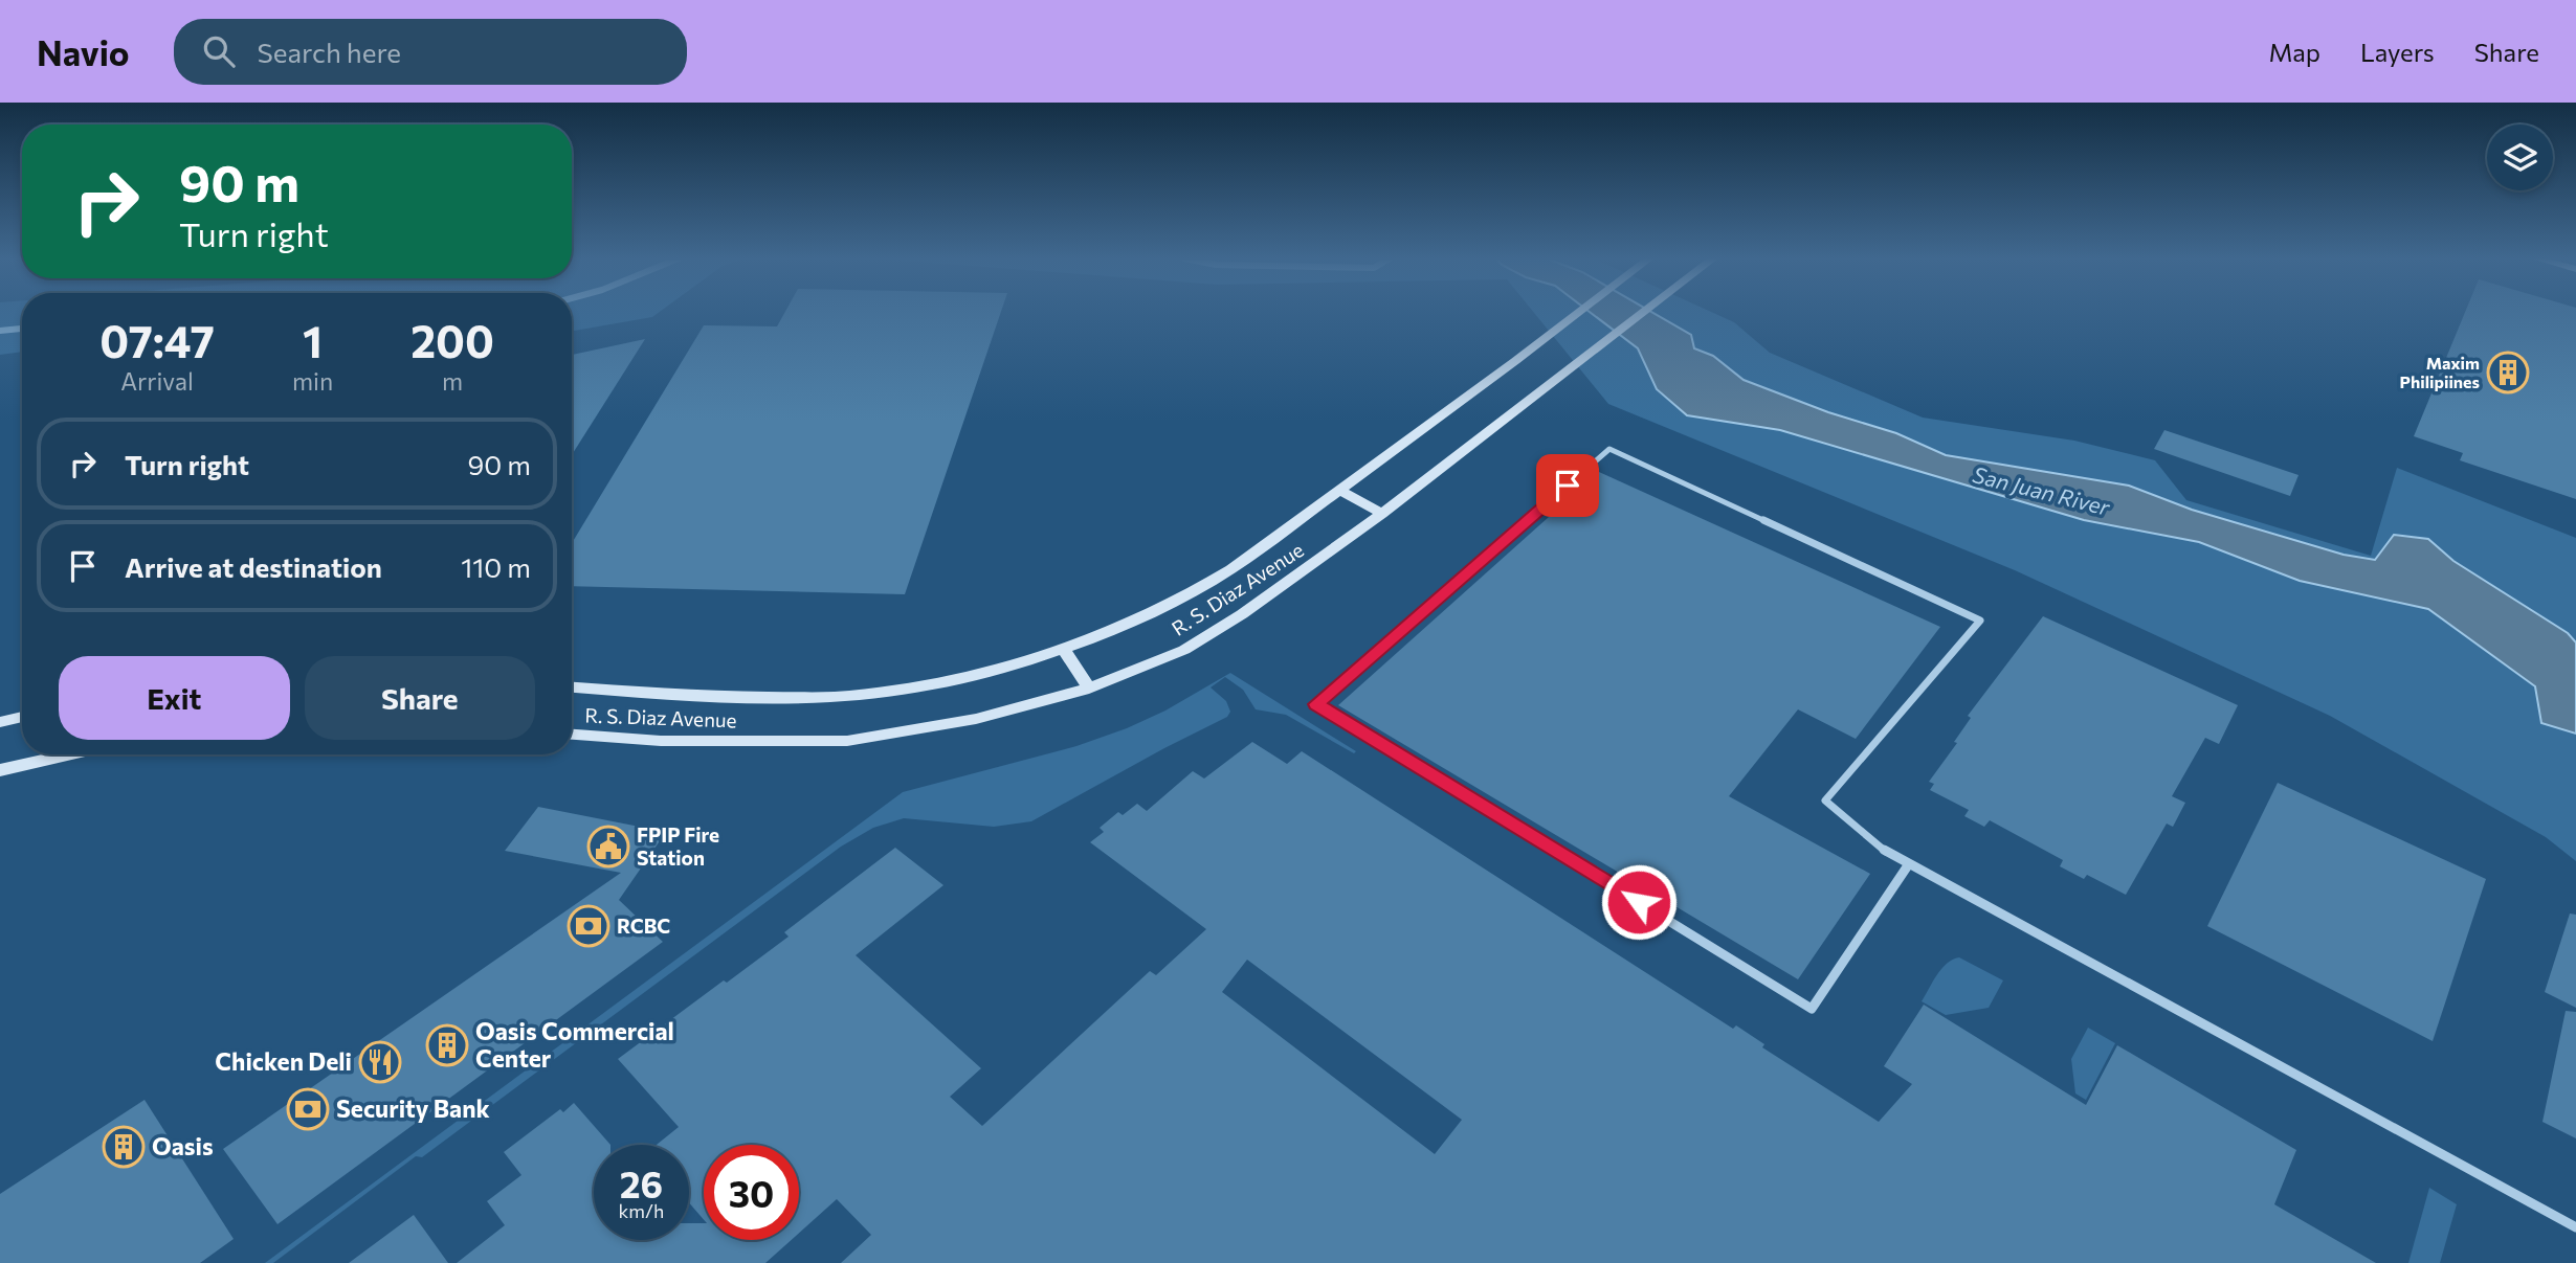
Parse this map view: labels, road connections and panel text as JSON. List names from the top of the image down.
{
  "streets": {
    "street": ["R. S. Diaz Avenue"]
  },
  "water": ["San Juan River"],
  "places": {
    "building": ["Maxim Philipiines", "Oasis Commercial Center", "Oasis"],
    "public building": ["FPIP Fire Station"],
    "bank": ["RCBC", "Security Bank"],
    "restaurant": ["Chicken Deli"]
  },
  "page": {
    "header": "Navio",
    "search": "Search here",
    "nav": ["Map", "Layers", "Share"],
    "turn": ["90 m", "Turn right"],
    "eta": [
      "07:47",
      "Arrival",
      "1",
      "min",
      "200",
      "m"
    ],
    "list": [
      {
        "name": "Turn right",
        "value": "90 m"
      },
      {
        "name": "Arrive at destination",
        "value": "110 m"
      }
    ],
    "buttons": ["Exit", "Share"],
    "speed": "26 km/h",
    "limit": "30"
  }
}
